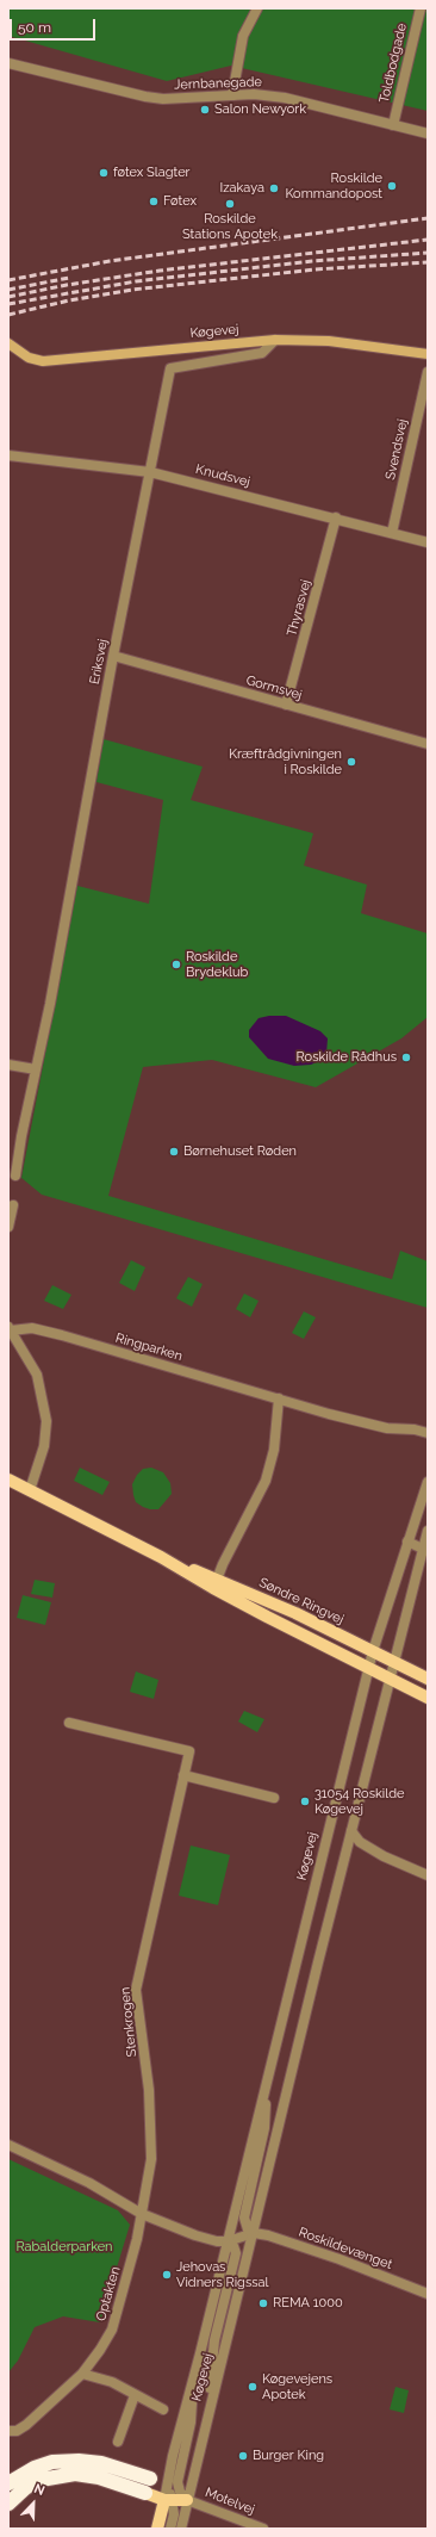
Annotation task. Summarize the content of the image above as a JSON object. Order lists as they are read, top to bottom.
{
  "streets": {
    "main road": ["Køgevej", "Søndre Ringvej"],
    "street": [
      "Toldbodgade",
      "Jernbanegade",
      "Svendsvej",
      "Knudsvej",
      "Thyrasvej",
      "Eriksvej",
      "Gormsvej",
      "Ringparken",
      "Stenkrogen",
      "Roskildevænget",
      "Optakten",
      "Motelvej"
    ]
  },
  "crossings": [
    ["Toldbodgade", "Jernbanegade"],
    ["Køgevej", "Eriksvej"],
    ["Køgevej", "Søndre Ringvej"],
    ["Køgevej", "Roskildevænget"],
    ["Køgevej", "Motelvej"],
    ["Svendsvej", "Knudsvej"],
    ["Knudsvej", "Thyrasvej"],
    ["Knudsvej", "Eriksvej"],
    ["Thyrasvej", "Gormsvej"],
    ["Eriksvej", "Gormsvej"],
    ["Ringparken", "Søndre Ringvej"],
    ["Stenkrogen", "Optakten"]
  ],
  "parks": ["Rabalderparken"],
  "places": [
    "Salon Newyork",
    "føtex Slagter",
    "Roskilde Kommandopost",
    "Izakaya",
    "Føtex",
    "Roskilde Stations Apotek",
    "Kræftrådgivningen i Roskilde",
    "Roskilde Brydeklub",
    "Roskilde Rådhus",
    "Børnehuset Røden",
    "31054 Roskilde Køgevej",
    "Jehovas Vidners Rigssal",
    "REMA 1000",
    "Køgevejens Apotek",
    "Burger King"
  ],
  "scale_bar": "50 m",
  "north": "top right"
}
